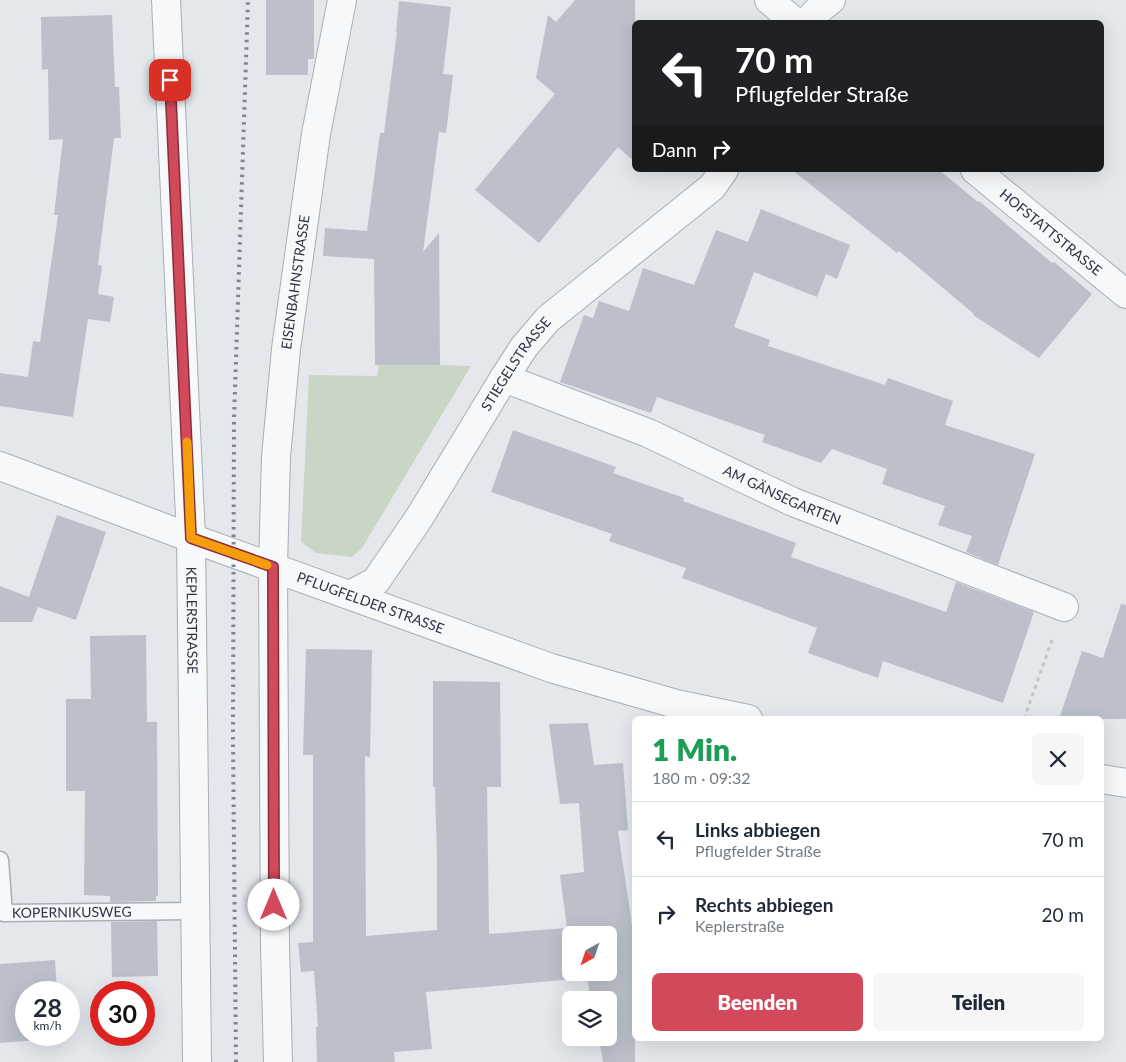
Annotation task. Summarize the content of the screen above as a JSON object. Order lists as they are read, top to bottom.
{
  "streets": {
    "street": [
      "HOFSTATTSTRASSE",
      "EISENBAHNSTRASSE",
      "STIEGELSTRASSE",
      "AM GÄNSEGARTEN",
      "PFLUGFELDER STRASSE",
      "KEPLERSTRASSE"
    ],
    "lane": ["KOPERNIKUSWEG"]
  },
  "crossings": [
    ["EISENBAHNSTRASSE", "PFLUGFELDER STRASSE"],
    ["STIEGELSTRASSE", "AM GÄNSEGARTEN"],
    ["STIEGELSTRASSE", "PFLUGFELDER STRASSE"],
    ["PFLUGFELDER STRASSE", "KEPLERSTRASSE"],
    ["KEPLERSTRASSE", "KOPERNIKUSWEG"]
  ],
  "north": "bottom left",
  "page": {
    "turn": ["70 m", "Pflugfelder Straße"],
    "then": "Dann",
    "heading": ["1 Min.", "180 m · 09:32"],
    "list": [
      {
        "name": "Links abbiegen",
        "note": "Pflugfelder Straße",
        "value": "70 m"
      },
      {
        "name": "Rechts abbiegen",
        "note": "Keplerstraße",
        "value": "20 m"
      }
    ],
    "buttons": ["Beenden", "Teilen"],
    "speed": "28 km/h",
    "limit": "30"
  }
}
